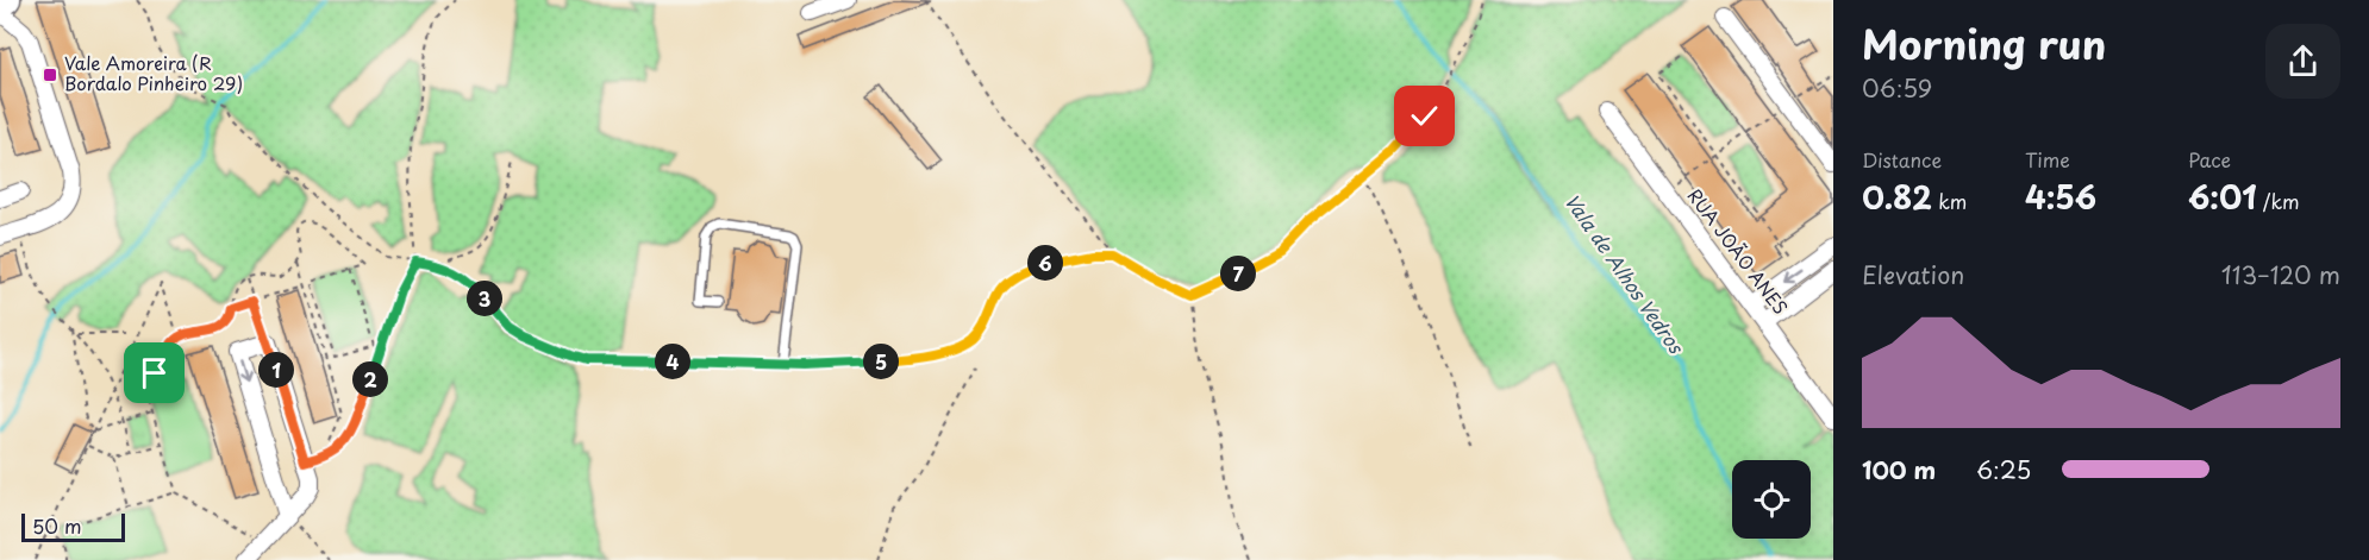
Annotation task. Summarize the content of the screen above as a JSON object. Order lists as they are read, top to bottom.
{
  "streets": {
    "street": ["RUA JOÃO ANES"]
  },
  "water": ["Vala de Alhos Vedros"],
  "places": {
    "transit": ["Vale Amoreira (R Bordalo Pinheiro 29)"]
  },
  "scale_bar": "50 m",
  "page": {
    "heading": ["Morning run", "06:59"],
    "stats": [
      ["Distance", "0.82 km"],
      ["Time", "4:56"],
      ["Pace", "6:01 /km"]
    ],
    "chart": ["Elevation", "113–120 m"],
    "pins": [
      "6",
      "7",
      "3",
      "4",
      "5",
      "1",
      "2"
    ],
    "list": [
      {
        "name": "100 m",
        "note": "6:25"
      }
    ],
    "scale": "50 m"
  }
}
